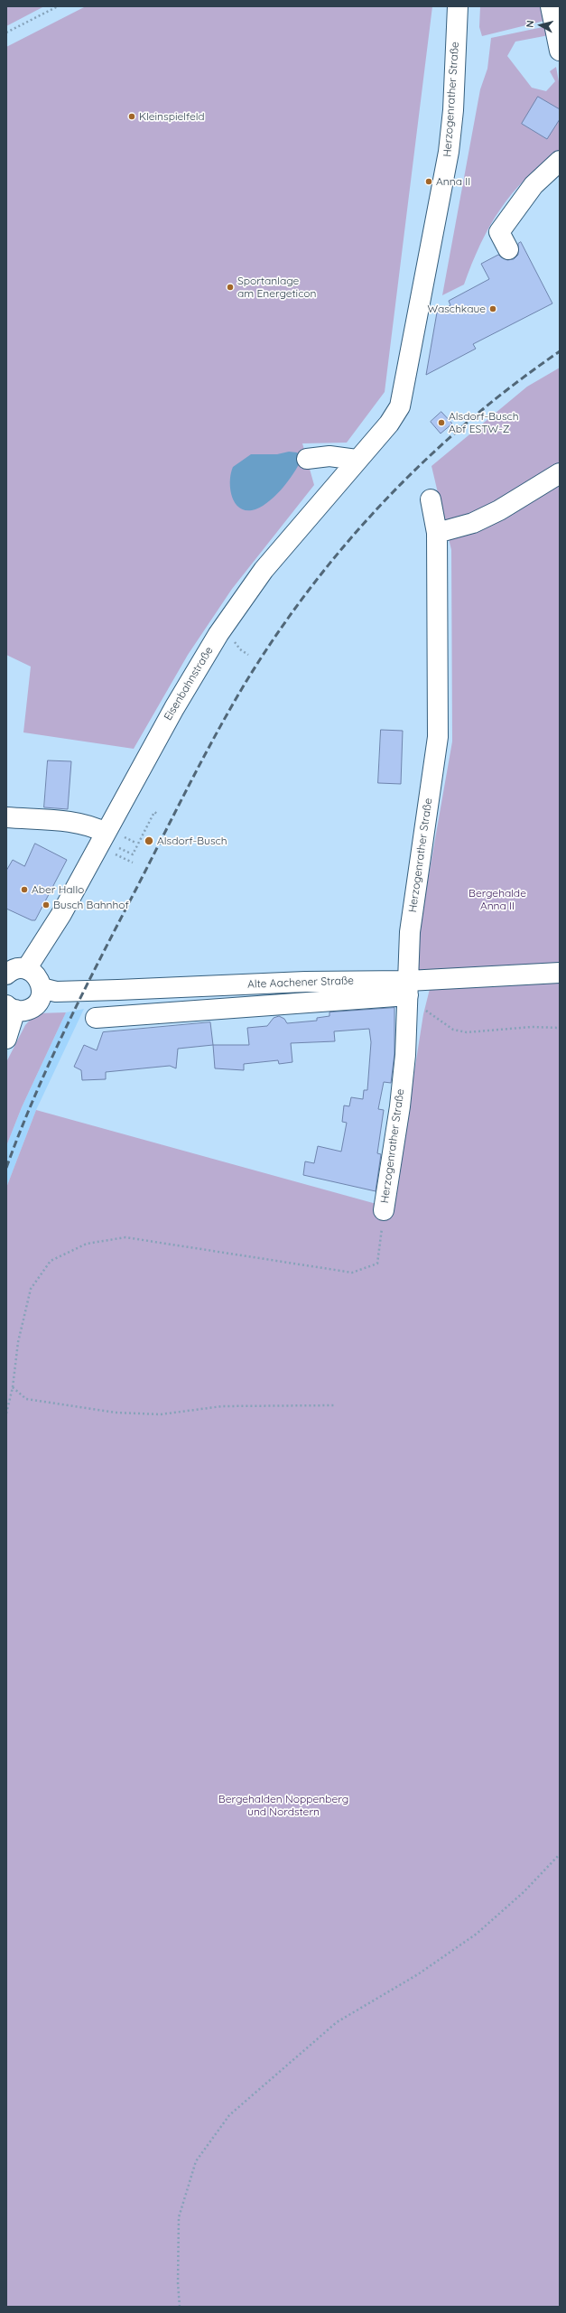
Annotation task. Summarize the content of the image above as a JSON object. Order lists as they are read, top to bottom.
{
  "streets": {
    "street": ["Herzogenrather Straße", "Eisenbahnstraße", "Alte Aachener Straße"]
  },
  "crossings": [
    ["Herzogenrather Straße", "Eisenbahnstraße"],
    ["Herzogenrather Straße", "Alte Aachener Straße"]
  ],
  "parks": ["Bergehalde Anna II", "Bergehalden Noppenberg und Nordstern"],
  "places": [
    "Kleinspielfeld",
    "Anna II",
    "Sportanlage am Energeticon",
    "Waschkaue",
    "Alsdorf-Busch Abf ESTW-Z",
    "Alsdorf-Busch",
    "Aber Hallo",
    "Busch Bahnhof"
  ],
  "north": "left"
}
